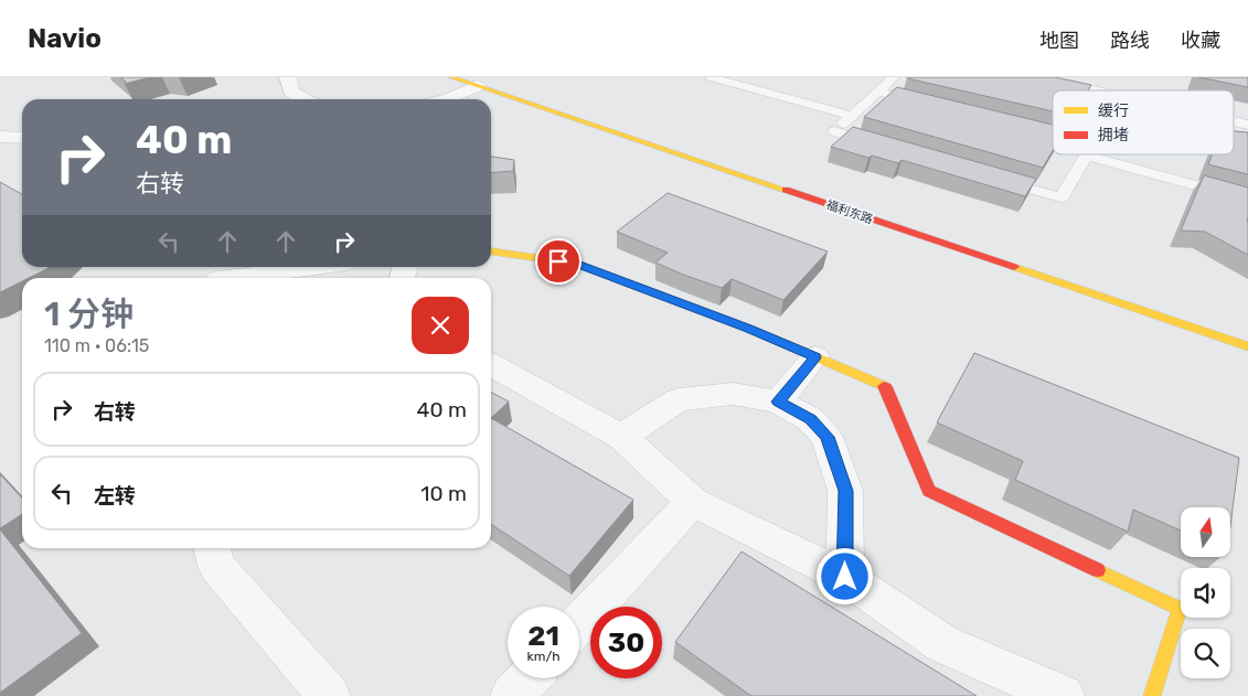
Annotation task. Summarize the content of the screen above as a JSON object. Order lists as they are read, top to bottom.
{
  "streets": {
    "main road": ["福利东路"]
  },
  "legend": ["缓行", "拥堵"],
  "north": "top",
  "page": {
    "header": "Navio",
    "nav": ["地图", "路线", "收藏"],
    "turn": ["40 m", "右转"],
    "heading": ["1 分钟", "110 m · 06:15"],
    "list": [
      {
        "name": "右转",
        "value": "40 m"
      },
      {
        "name": "左转",
        "value": "10 m"
      }
    ],
    "speed": "21 km/h",
    "limit": "30"
  }
}
